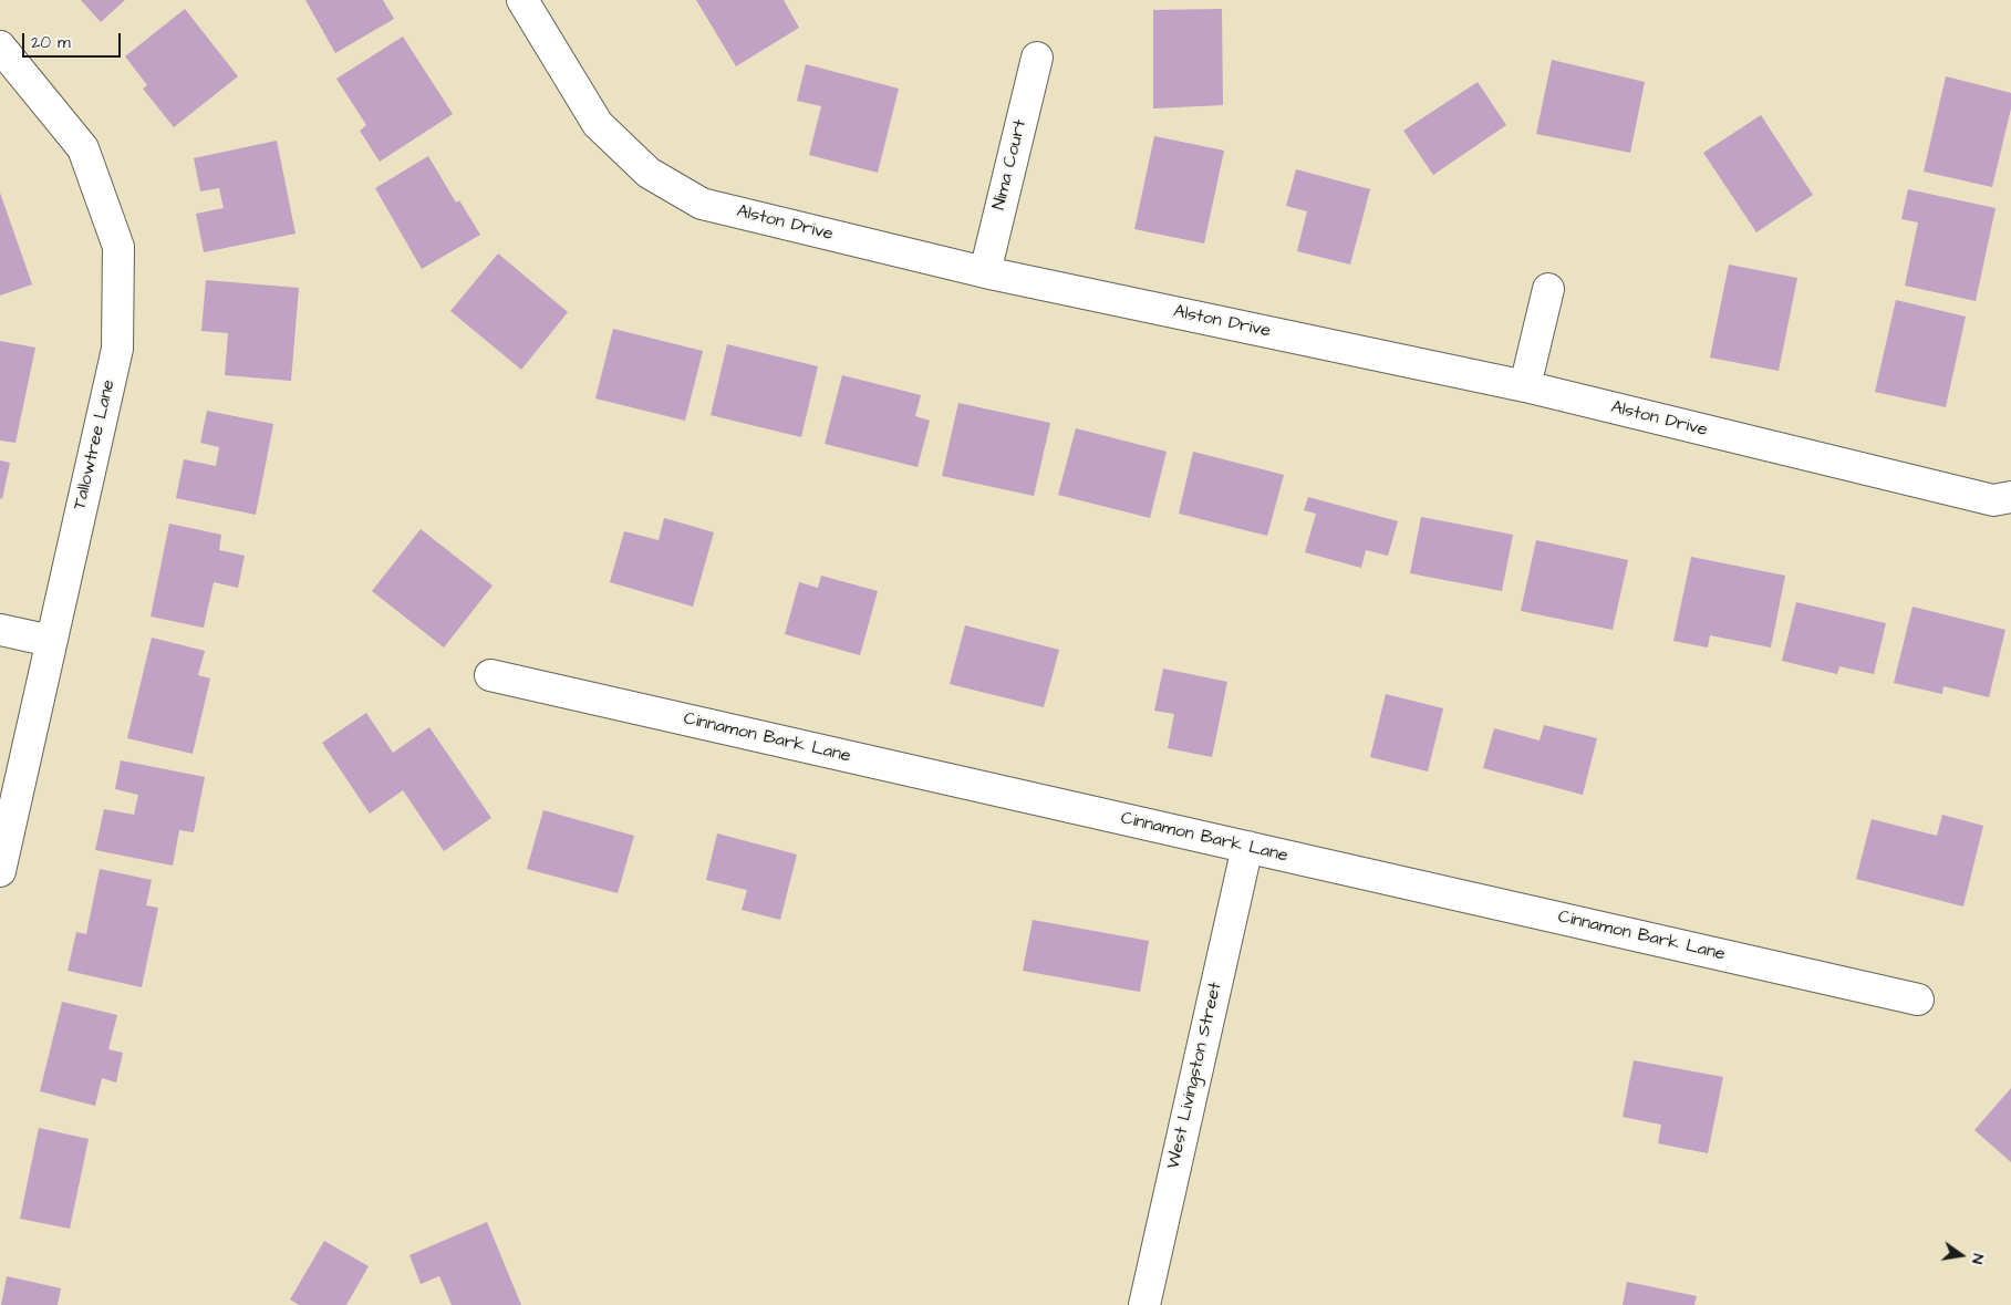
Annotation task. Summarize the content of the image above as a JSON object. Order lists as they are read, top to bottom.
{
  "streets": {
    "street": [
      "Nima Court",
      "Alston Drive",
      "Tallowtree Lane",
      "Cinnamon Bark Lane",
      "West Livingston Street"
    ]
  },
  "crossings": [
    ["Nima Court", "Alston Drive"],
    ["Cinnamon Bark Lane", "West Livingston Street"]
  ],
  "scale_bar": "20 m",
  "north": "right"
}
